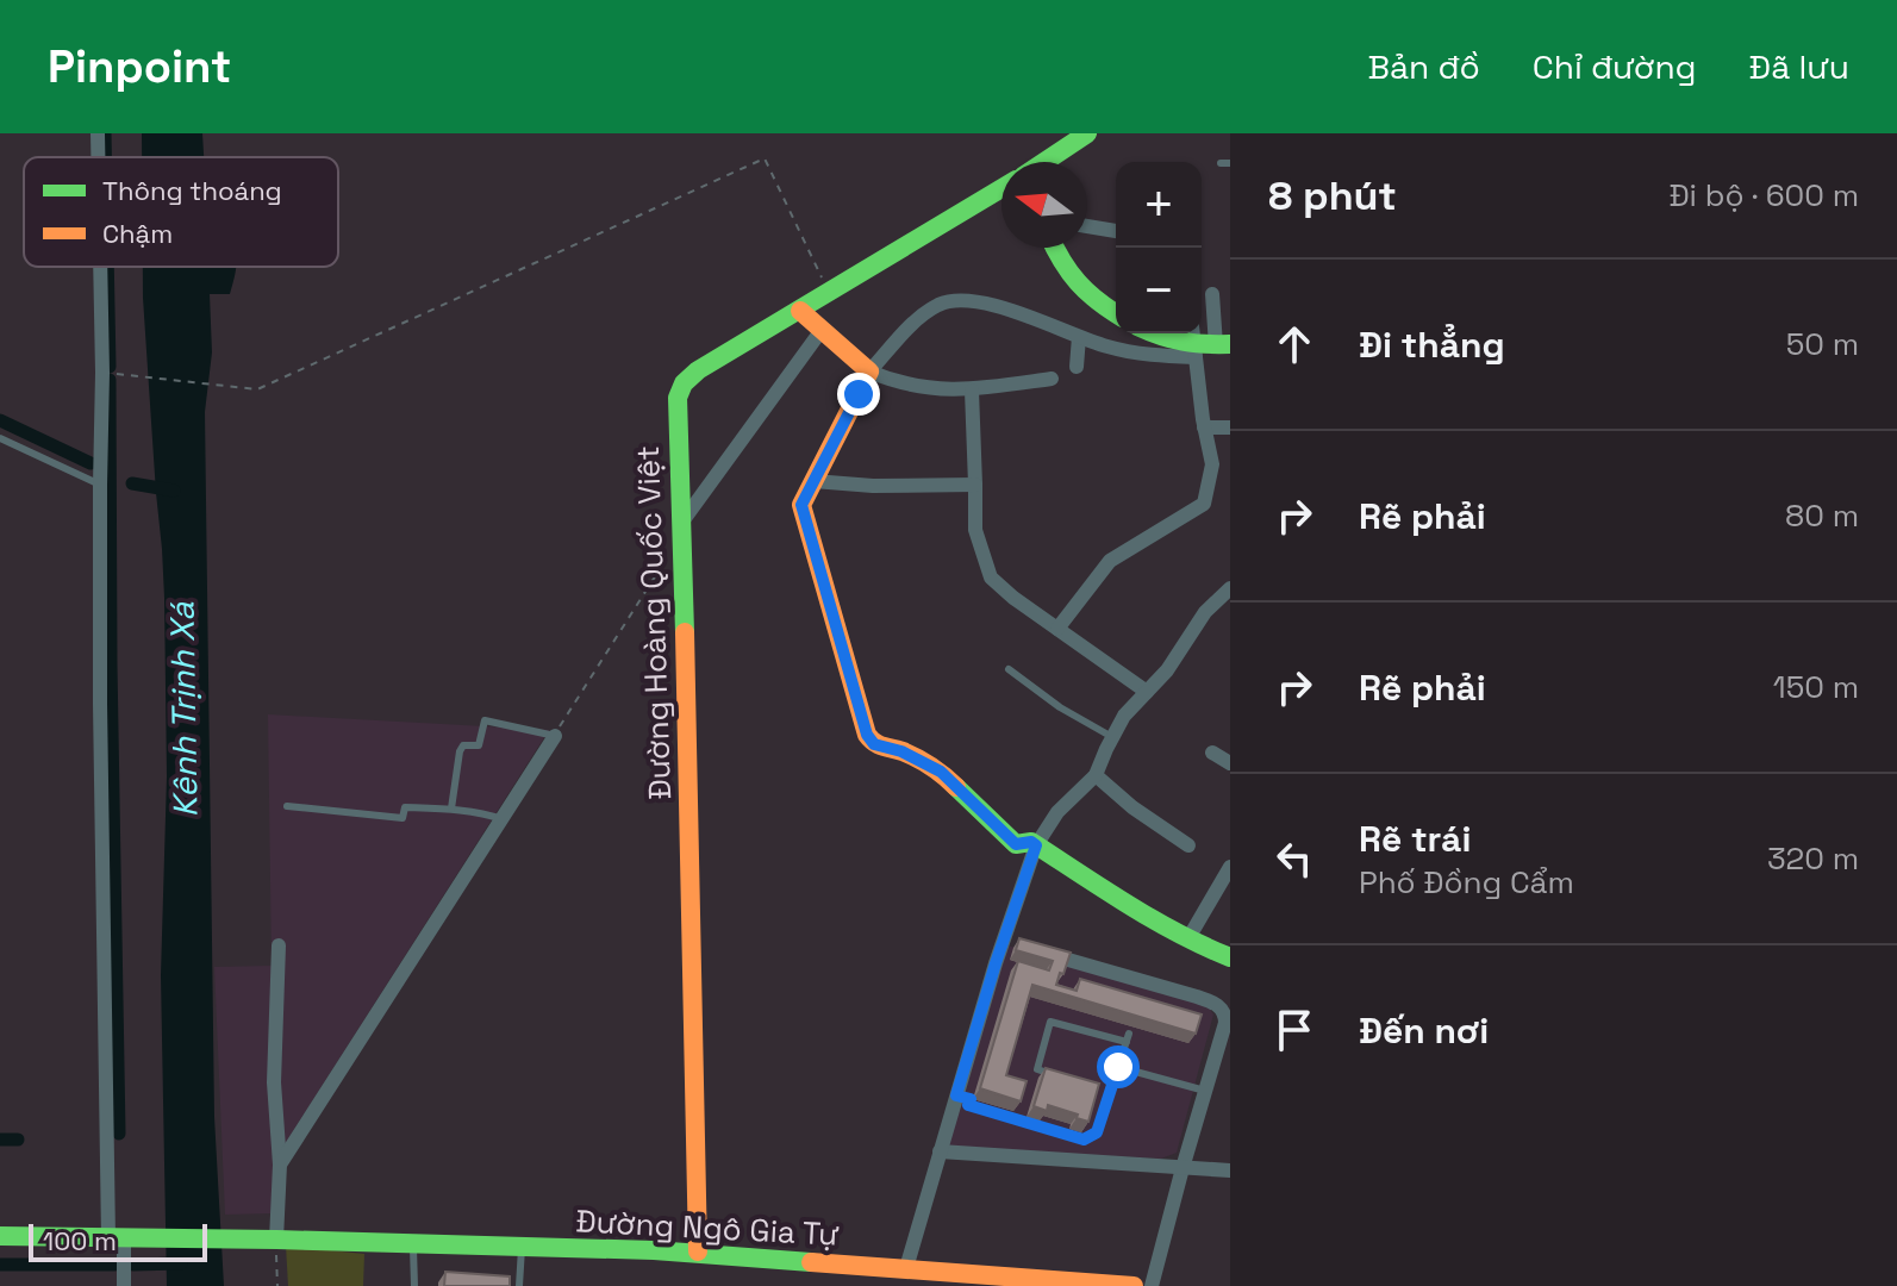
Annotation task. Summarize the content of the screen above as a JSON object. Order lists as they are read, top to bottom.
{
  "streets": {
    "street": ["Đường Hoàng Quốc Việt", "Đường Ngô Gia Tự"]
  },
  "crossings": [
    ["Đường Hoàng Quốc Việt", "Đường Ngô Gia Tự"]
  ],
  "water": ["Kênh Trịnh Xá"],
  "legend": ["Thông thoáng", "Chậm"],
  "scale_bar": "100 m",
  "north": "left",
  "page": {
    "header": "Pinpoint",
    "nav": ["Bản đồ", "Chỉ đường", "Đã lưu"],
    "heading": ["8 phút", "Đi bộ · 600 m"],
    "map_buttons": ["+", "−"],
    "list": [
      ["Đi thẳng", "50 m"],
      ["Rẽ phải", "80 m"],
      ["Rẽ phải", "150 m"],
      ["Rẽ trái", "Phố Đồng Cẩm", "320 m"],
      "Đến nơi"
    ],
    "scale": "100 m"
  }
}
